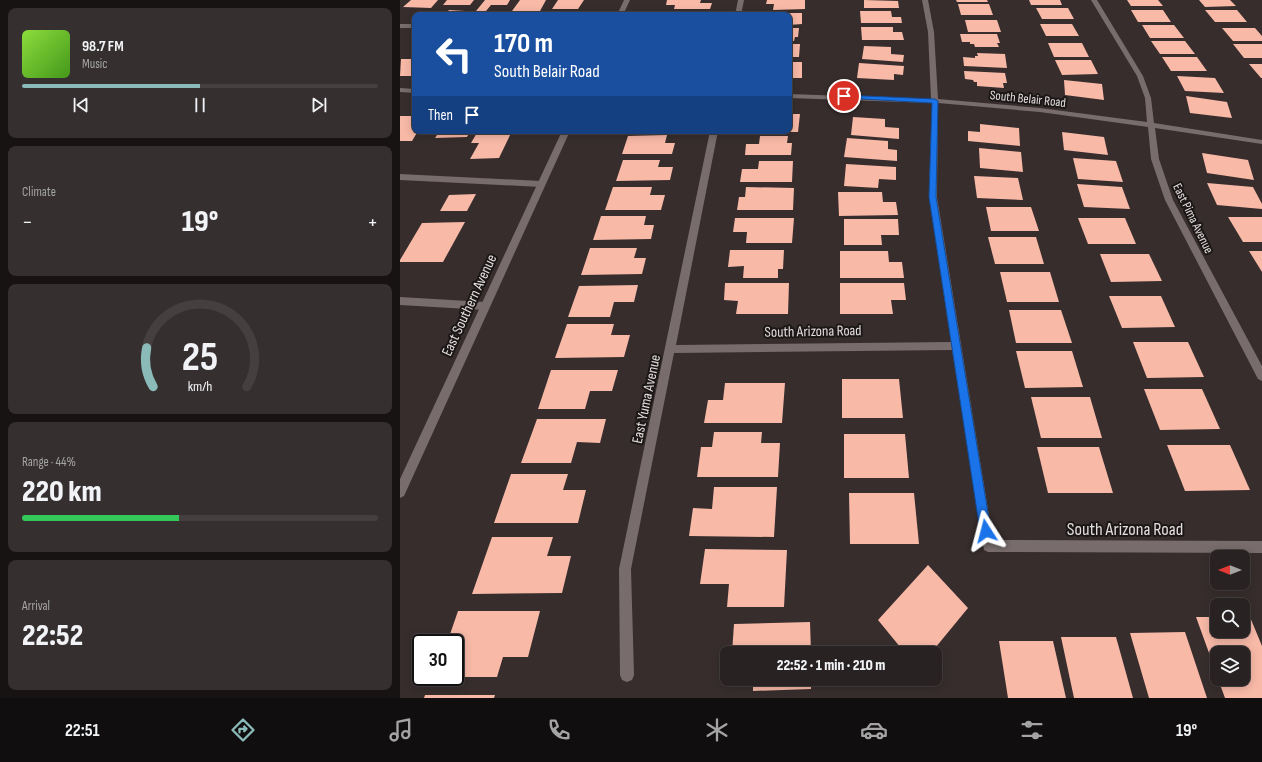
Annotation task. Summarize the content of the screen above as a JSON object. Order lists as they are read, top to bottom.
{
  "streets": {
    "street": [
      "South Belair Road",
      "East Pima Avenue",
      "East Southern Avenue",
      "South Arizona Road",
      "East Yuma Avenue"
    ]
  },
  "crossings": [
    ["South Belair Road", "East Pima Avenue"],
    ["South Arizona Road", "East Yuma Avenue"]
  ],
  "north": "left",
  "page": {
    "turn": ["170 m", "South Belair Road"],
    "song": ["98.7 FM", "Music"],
    "then": "Then",
    "tile": [
      "Climate",
      ["Range · 44%", "220 km"],
      ["Arrival", "22:52"]
    ],
    "heat": ["−", "19°", "+"],
    "limit": "30",
    "trip": "22:52 · 1 min · 210 m",
    "tabs": ["22:51", "19°"],
    "gauge": ["25", "km/h"]
  }
}
